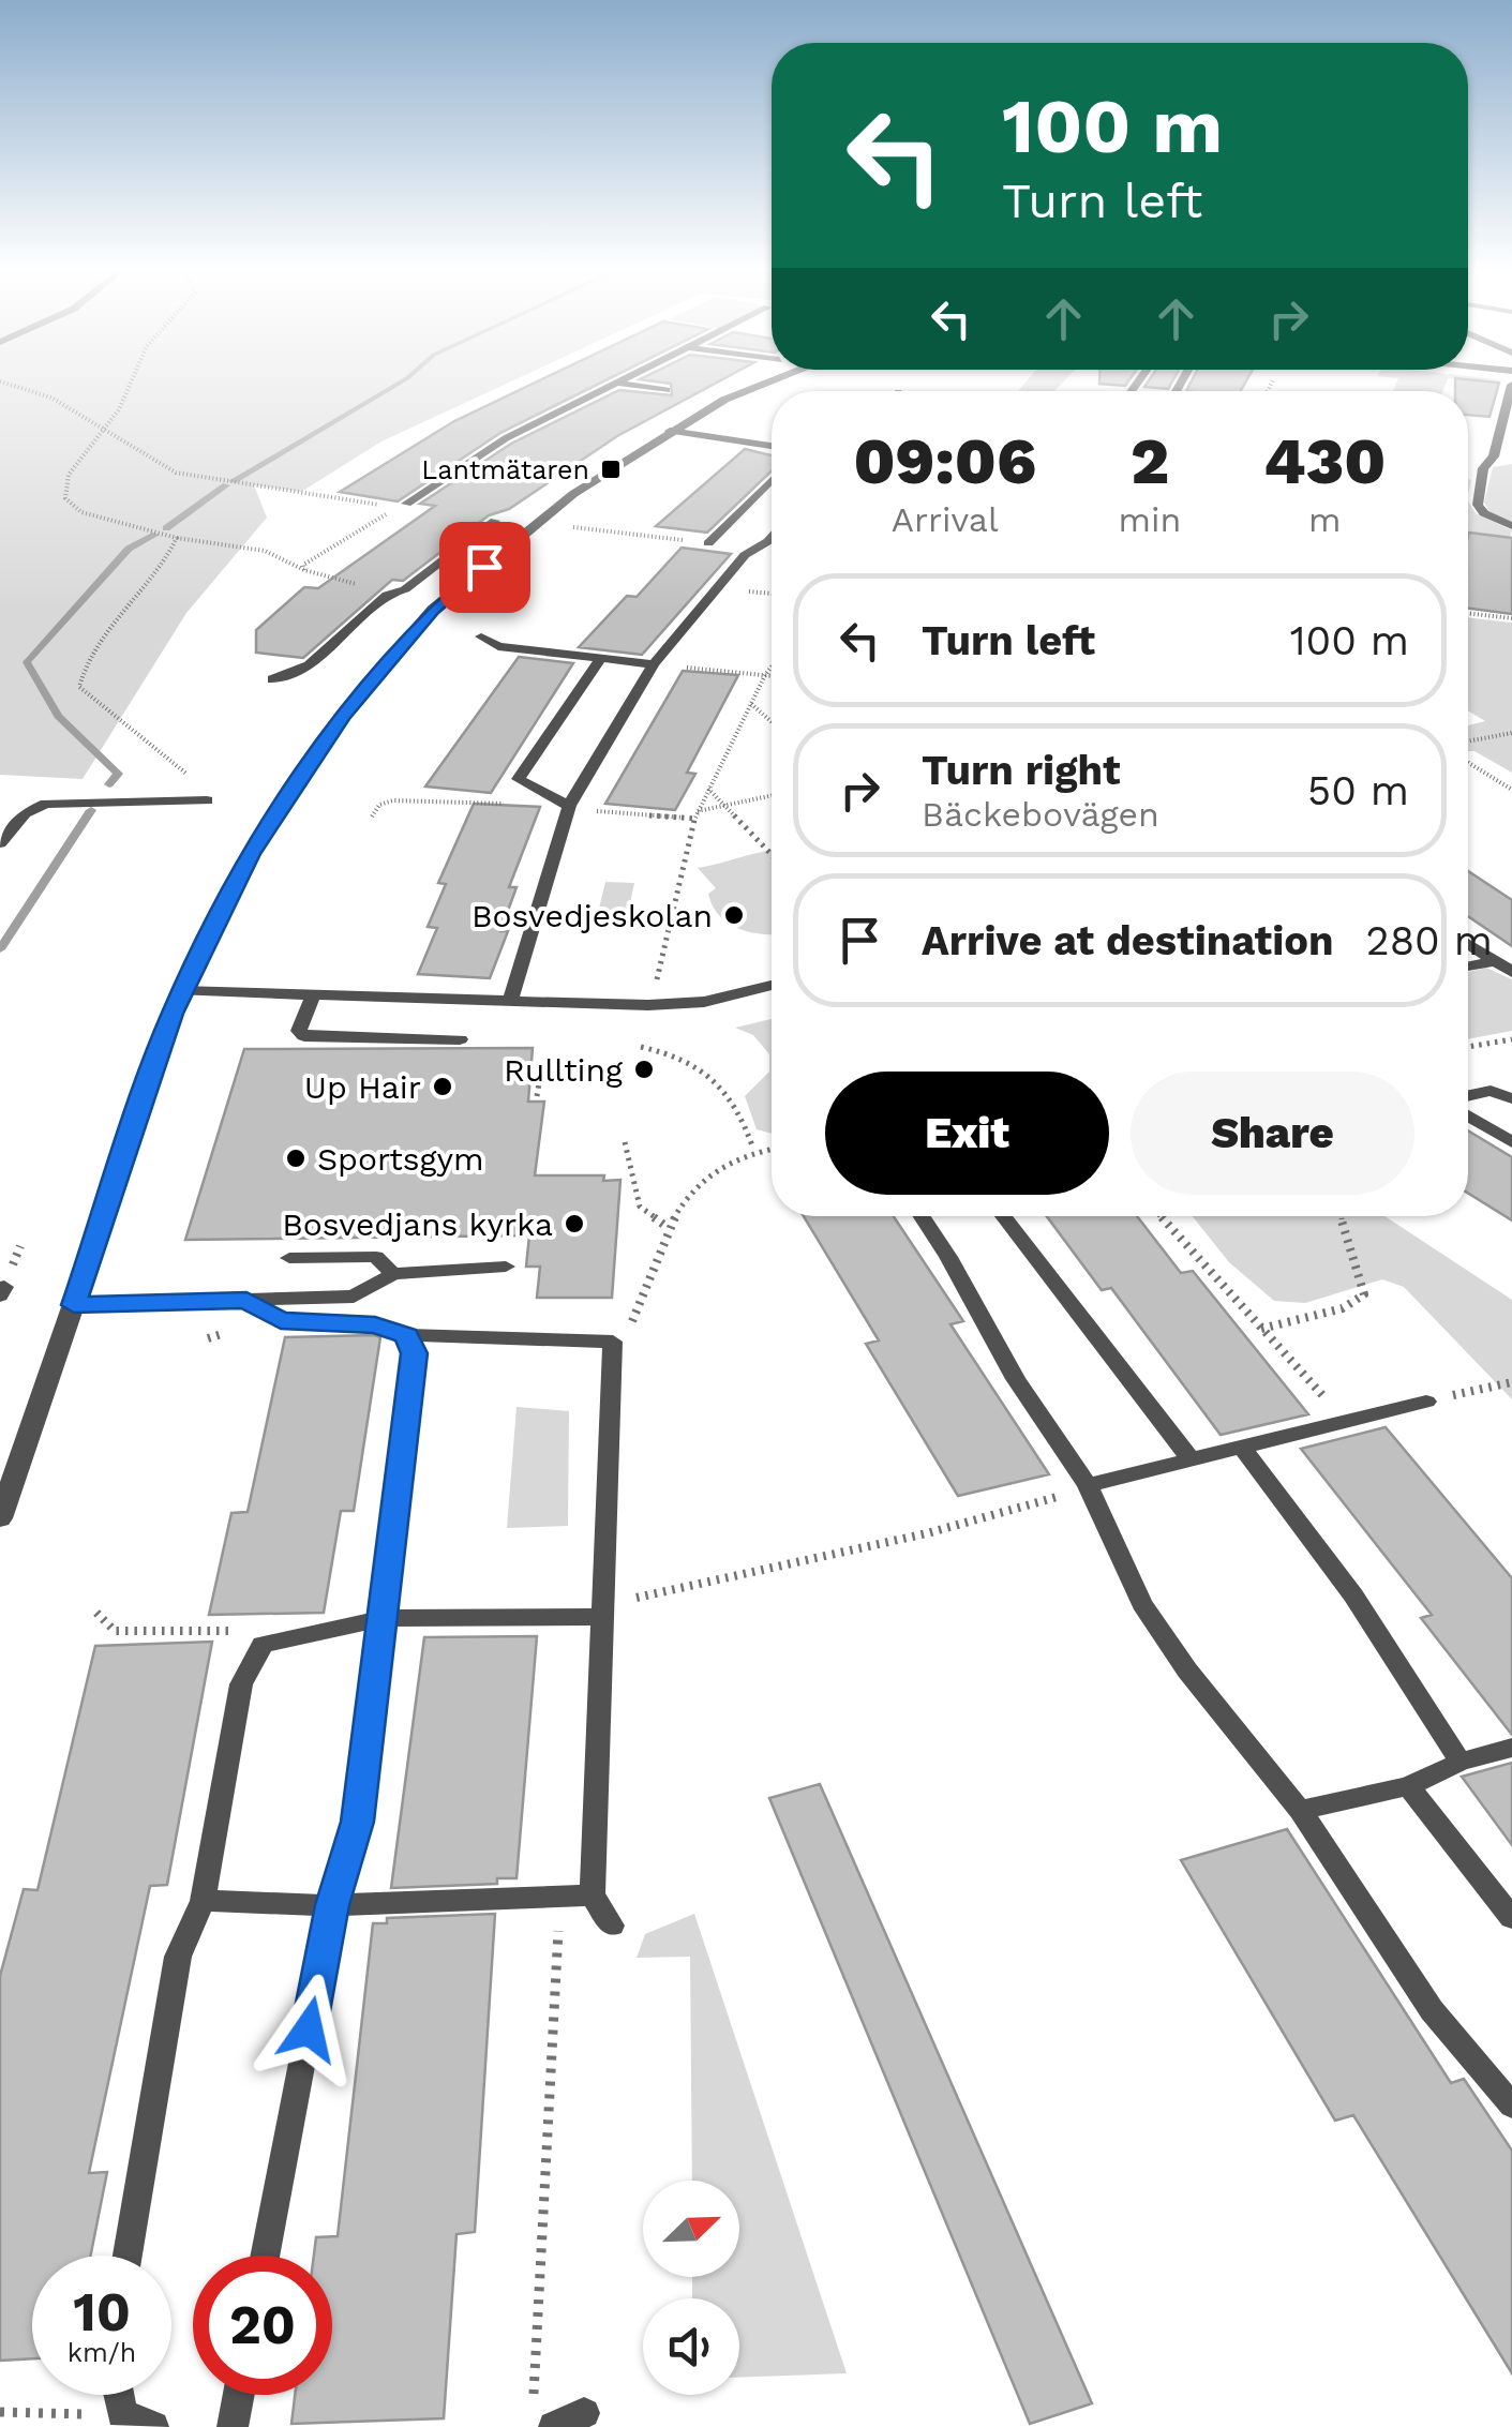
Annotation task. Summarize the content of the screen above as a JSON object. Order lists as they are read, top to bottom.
{
  "places": {
    "transit": ["Lantmätaren"],
    "other": [
      "Bosvedjeskolan",
      "Rullting",
      "Up Hair",
      "Sportsgym",
      "Bosvedjans kyrka"
    ]
  },
  "north": "top right",
  "page": {
    "turn": ["100 m", "Turn left"],
    "eta": [
      "09:06",
      "Arrival",
      "2",
      "min",
      "430",
      "m"
    ],
    "list": [
      {
        "name": "Turn left",
        "value": "100 m"
      },
      {
        "name": "Turn right",
        "note": "Bäckebovägen",
        "value": "50 m"
      },
      {
        "name": "Arrive at destination",
        "value": "280 m"
      }
    ],
    "buttons": ["Exit", "Share"],
    "speed": "10 km/h",
    "limit": "20"
  }
}
